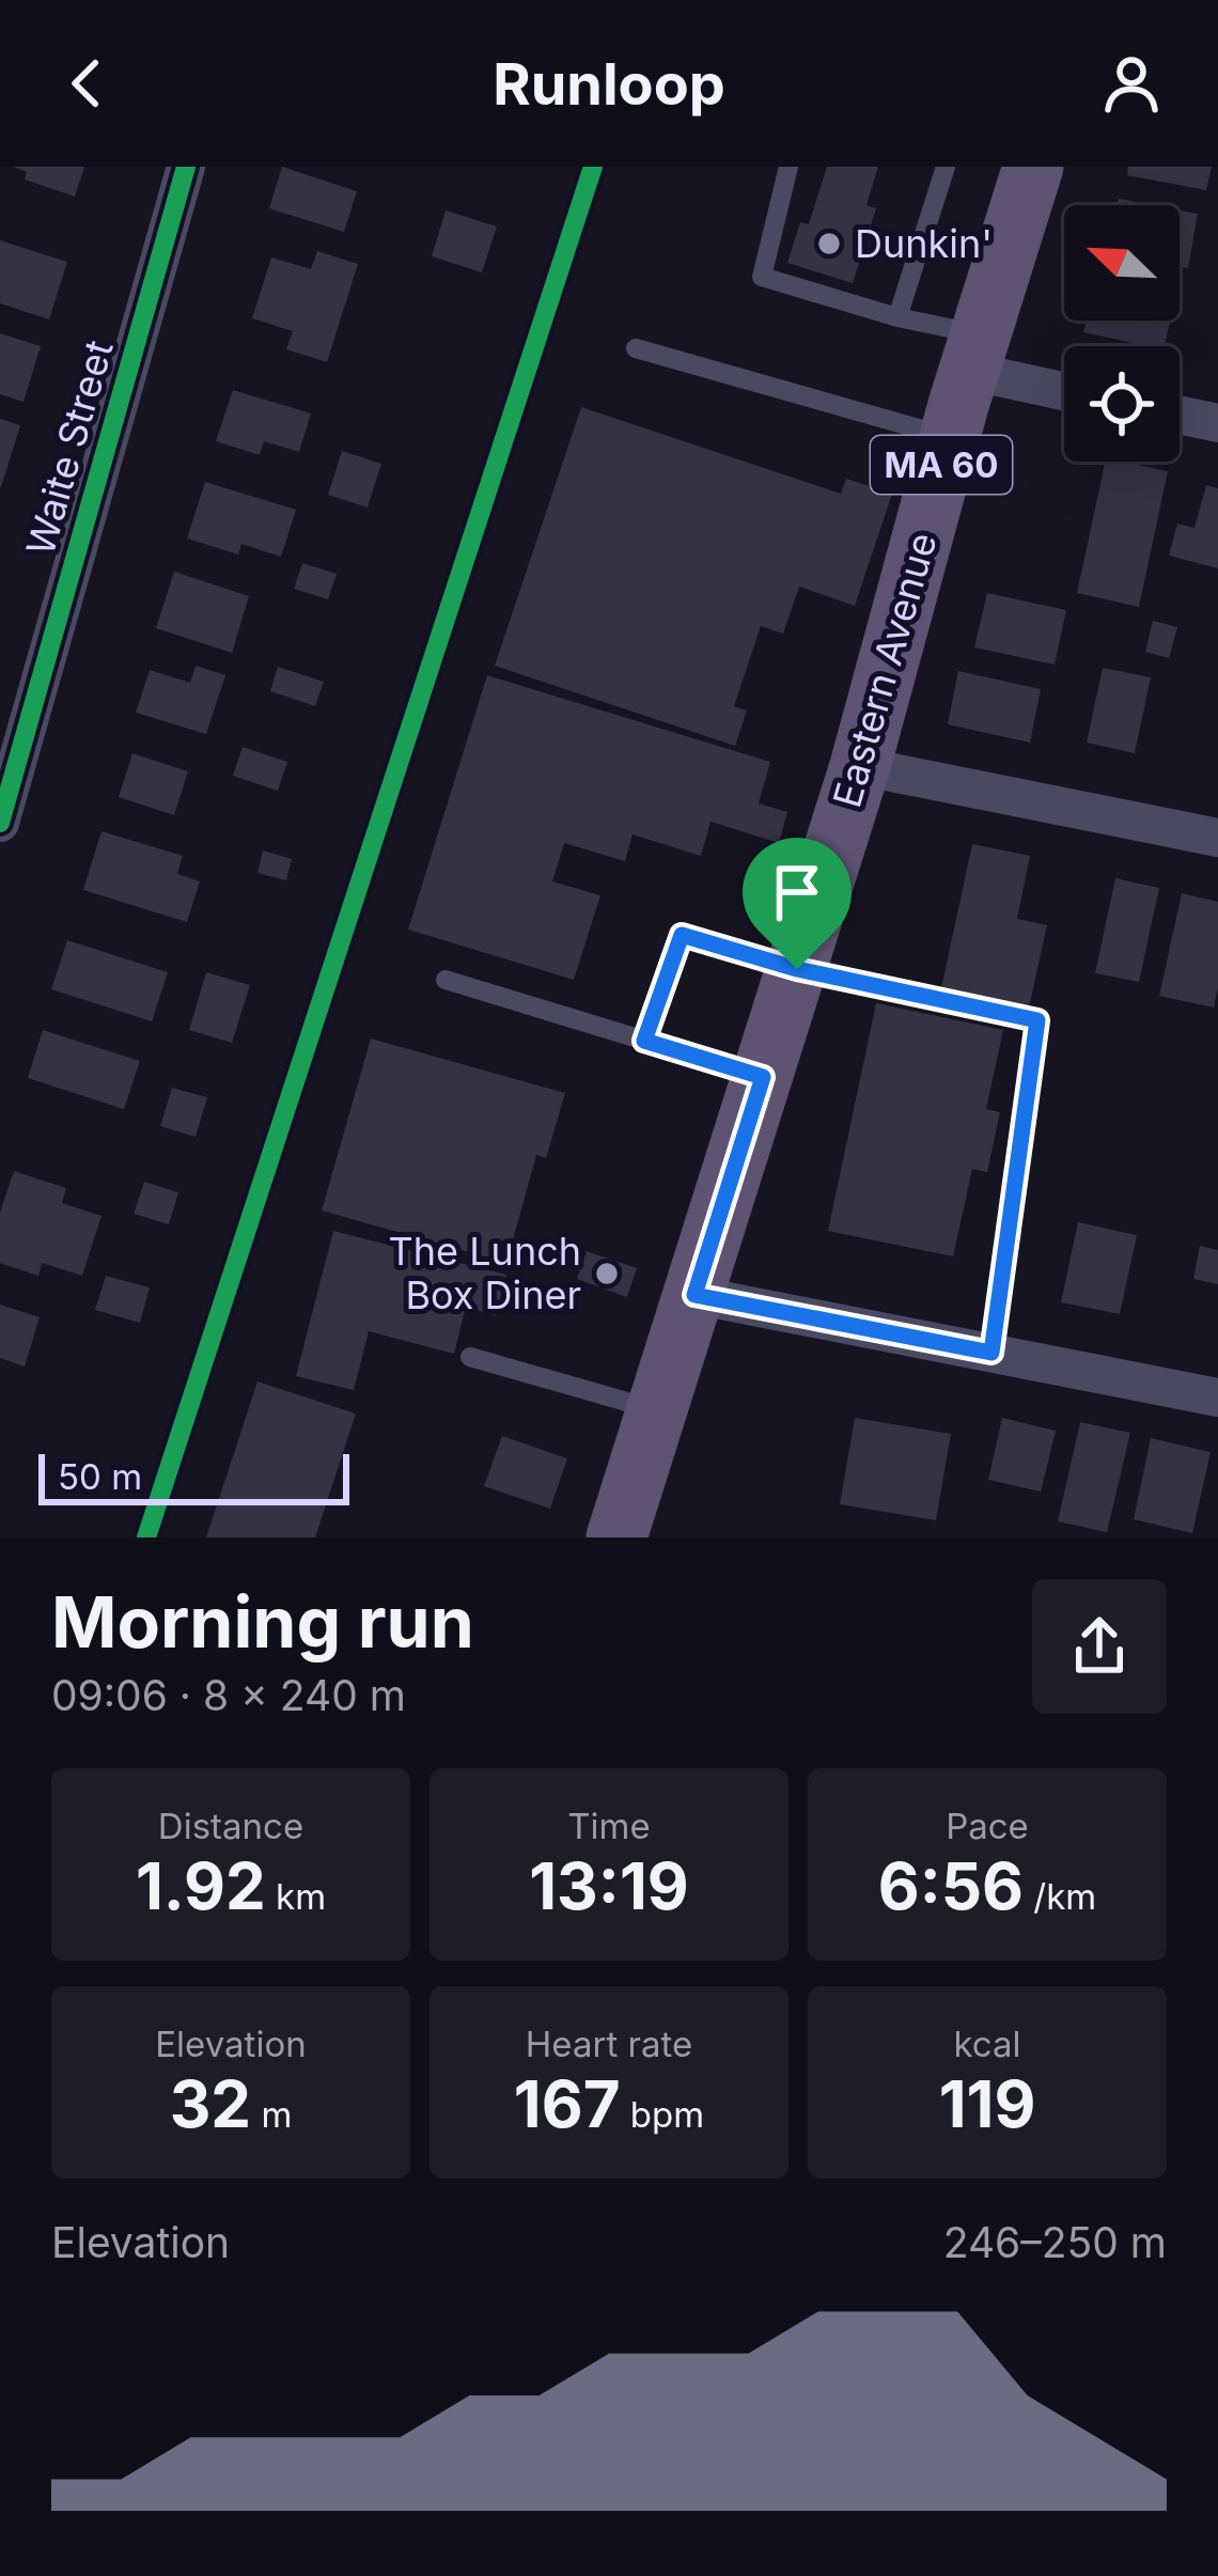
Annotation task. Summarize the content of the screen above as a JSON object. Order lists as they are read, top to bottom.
{
  "streets": {
    "main road": ["MA 60", "Eastern Avenue"],
    "street": ["Waite Street"]
  },
  "places": ["Dunkin'", "The Lunch Box Diner"],
  "scale_bar": "50 m",
  "north": "top left",
  "page": {
    "header": "Runloop",
    "scale": "50 m",
    "heading": ["Morning run", "09:06 · 8 × 240 m"],
    "stats": [
      ["Distance", "1.92 km"],
      ["Time", "13:19"],
      ["Pace", "6:56 /km"],
      ["Elevation", "32 m"],
      ["Heart rate", "167 bpm"],
      ["kcal", "119"]
    ],
    "chart": ["Elevation", "246–250 m"]
  }
}
